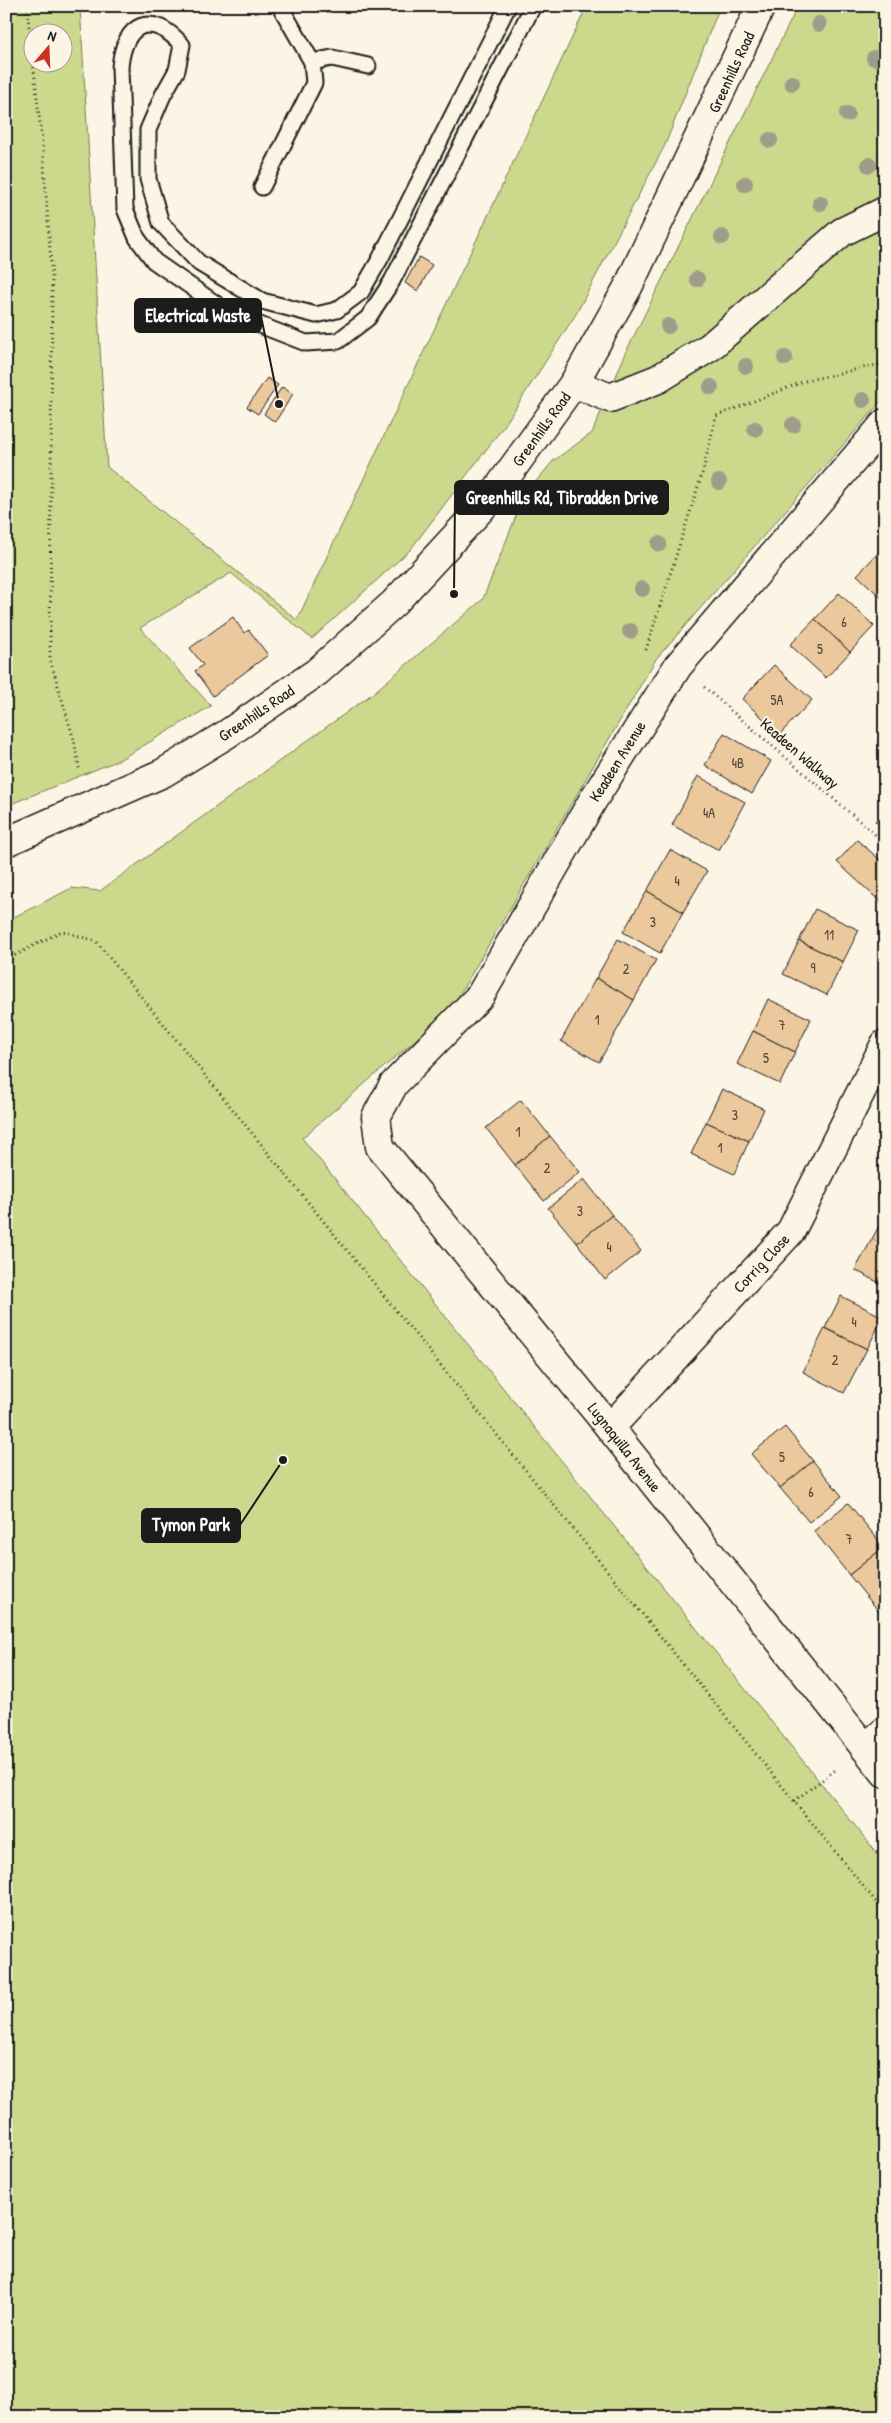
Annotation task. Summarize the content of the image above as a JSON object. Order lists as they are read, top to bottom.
{
  "streets": {
    "street": [
      "Greenhills Road",
      "Keadeen Avenue",
      "Corrig Close",
      "Lugnaquilla Avenue"
    ],
    "path": ["Keadeen Walkway"]
  },
  "crossings": [
    ["Keadeen Avenue", "Lugnaquilla Avenue"],
    ["Corrig Close", "Lugnaquilla Avenue"]
  ],
  "places": ["Electrical Waste", "Greenhills Rd, Tibradden Drive", "Tymon Park"],
  "house_numbers": [
    "6",
    "5",
    "5A",
    "4B",
    "4A",
    "4",
    "3",
    "11",
    "9",
    "2",
    "1",
    "7",
    "5",
    "3",
    "1",
    "1",
    "2",
    "3",
    "4",
    "4",
    "2",
    "5",
    "6",
    "7"
  ],
  "north": "top"
}
